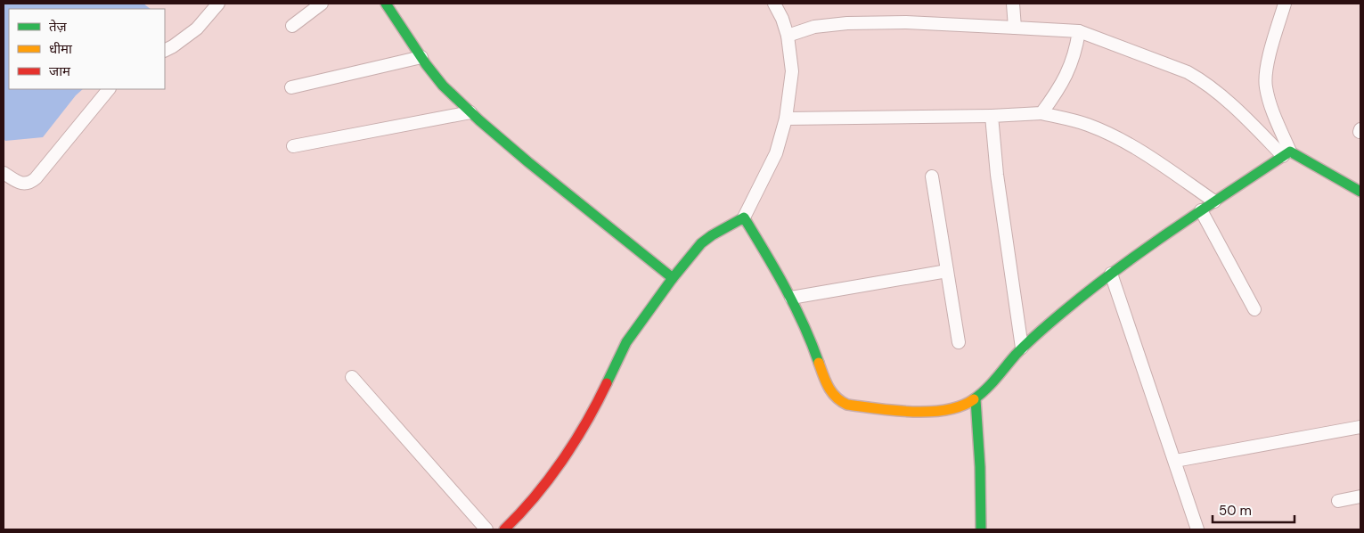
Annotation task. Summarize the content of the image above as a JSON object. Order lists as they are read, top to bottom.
{
  "legend": ["तेज़", "धीमा", "जाम"],
  "scale_bar": "50 m"
}
